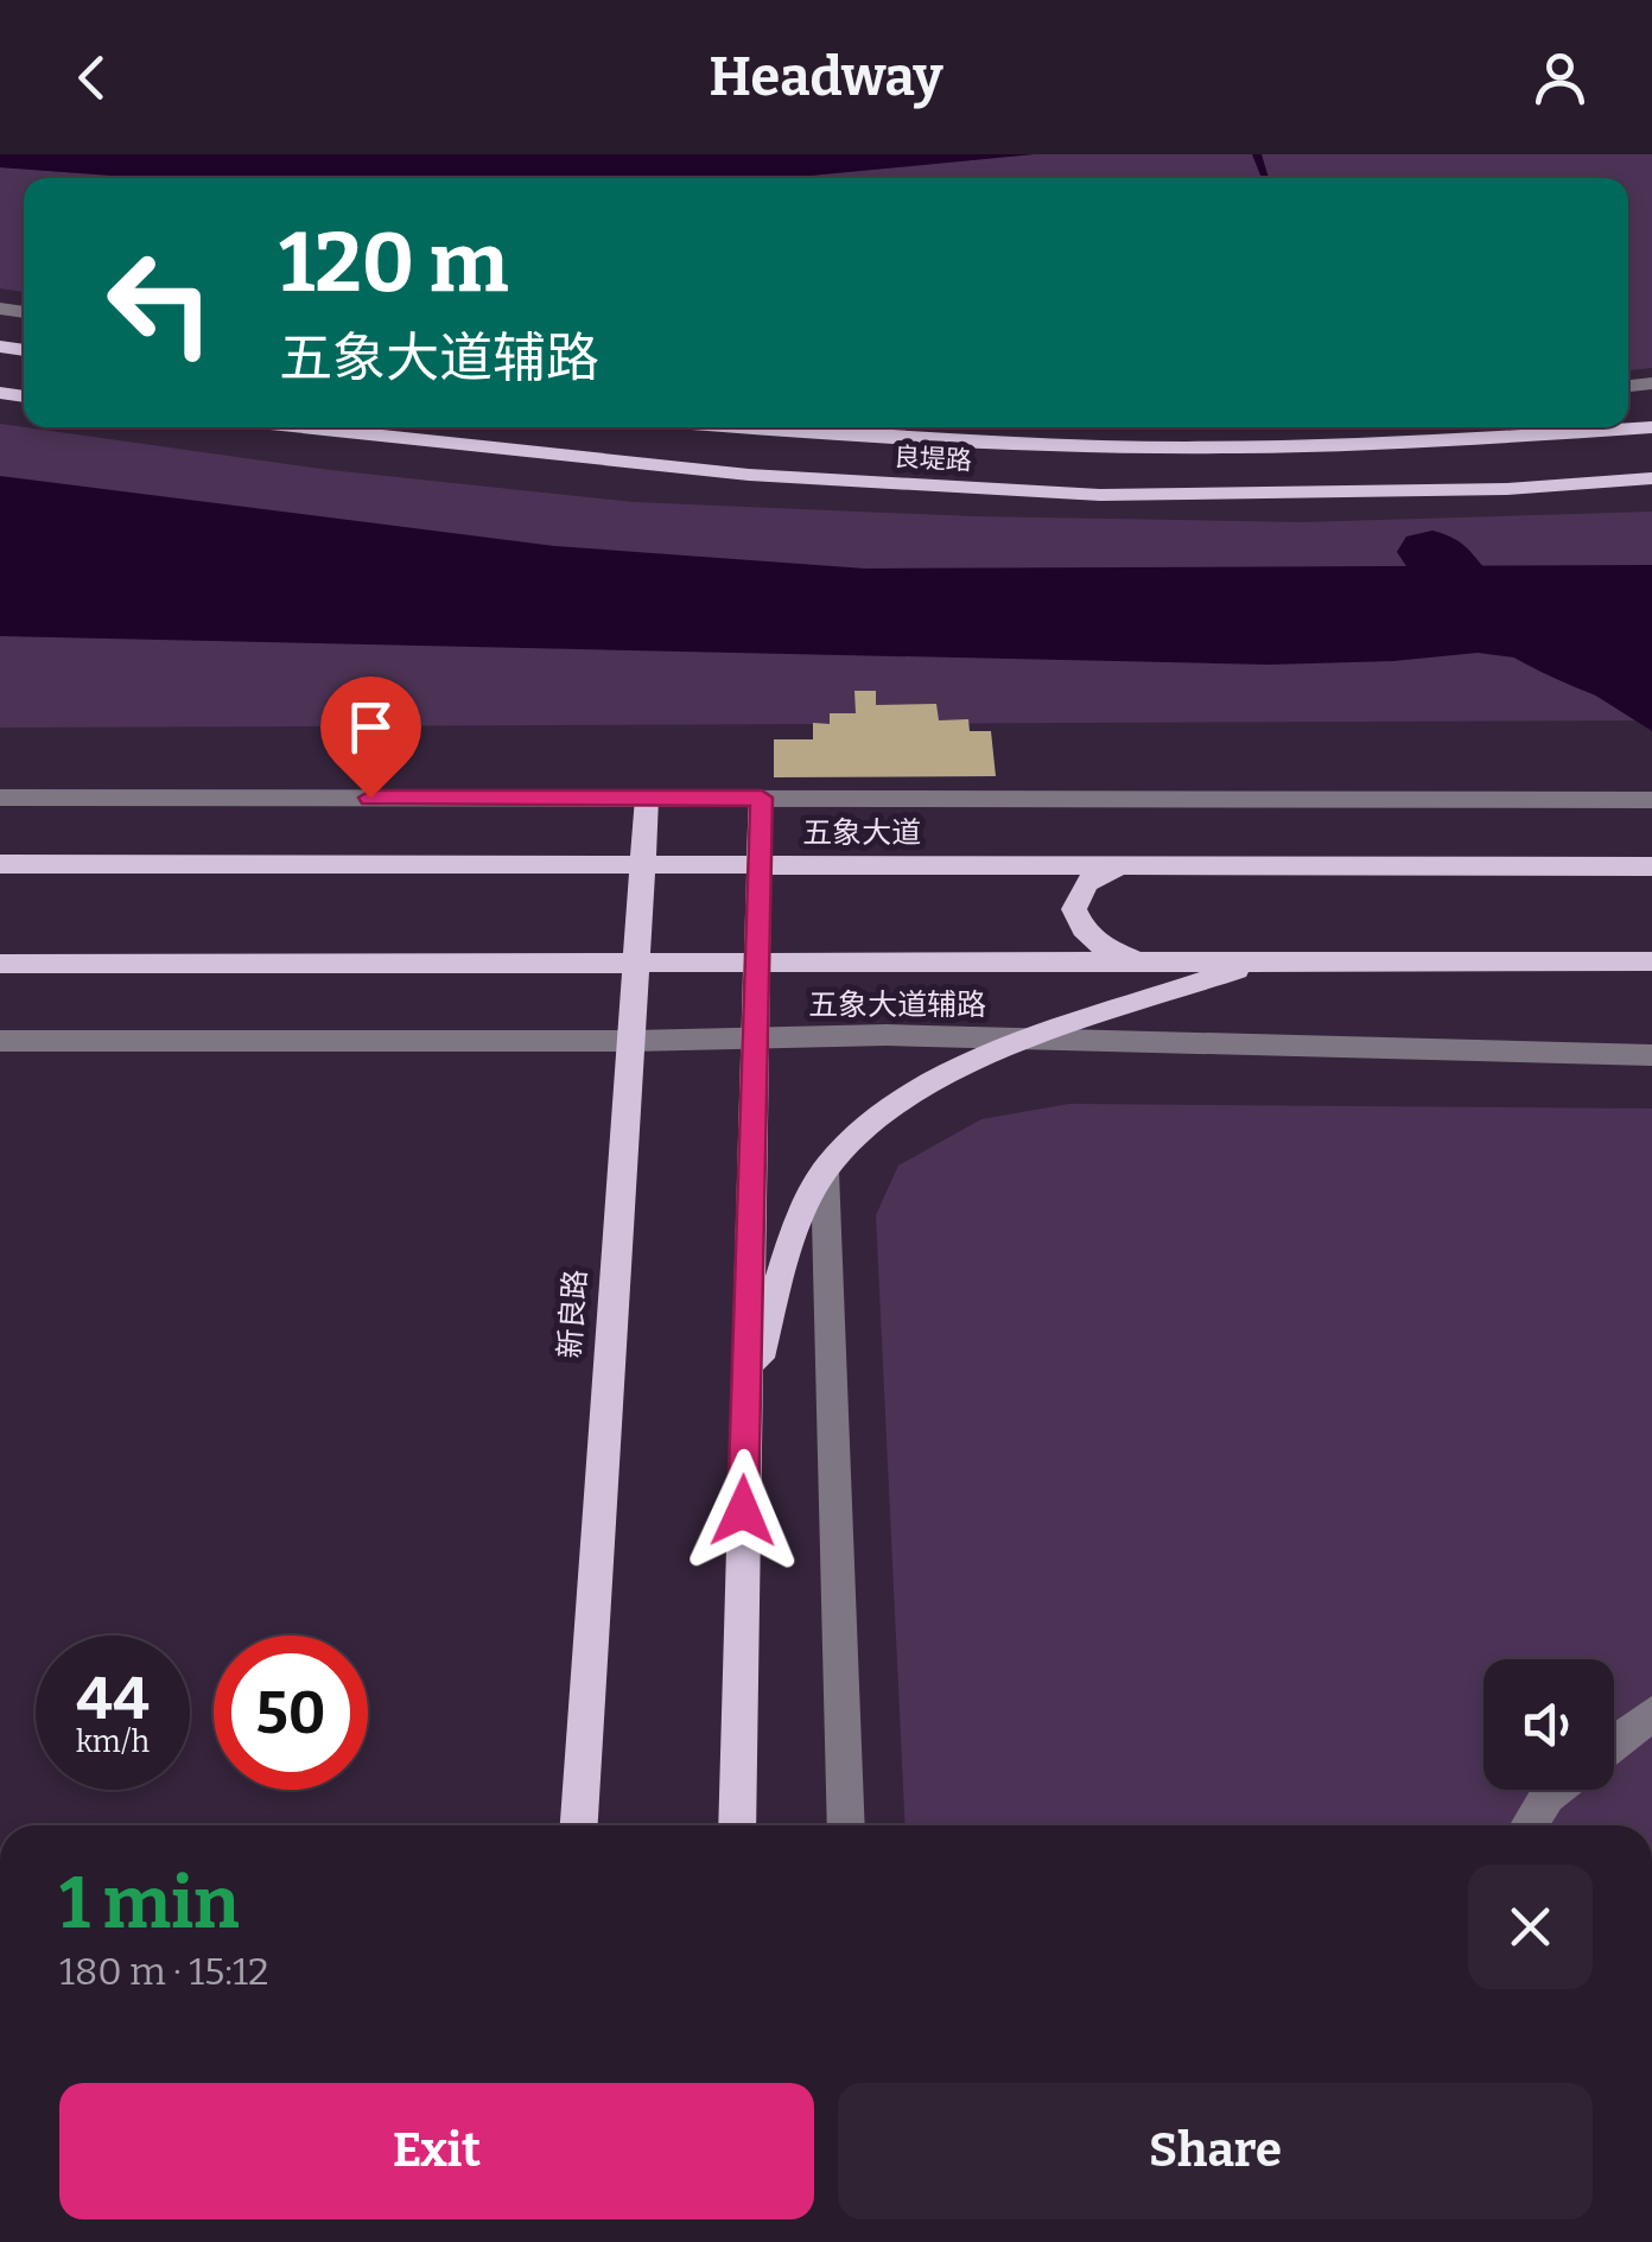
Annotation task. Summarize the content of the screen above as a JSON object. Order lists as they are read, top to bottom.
{
  "streets": {
    "main road": ["良堤路", "五象大道", "新良路"],
    "street": ["五象大道辅路"]
  },
  "crossings": [
    ["五象大道", "新良路"],
    ["五象大道辅路", "新良路"]
  ],
  "page": {
    "header": "Headway",
    "turn": ["120 m", "五象大道辅路"],
    "speed": "44 km/h",
    "limit": "50",
    "heading": ["1 min", "180 m · 15:12"],
    "buttons": ["Exit", "Share"]
  }
}
